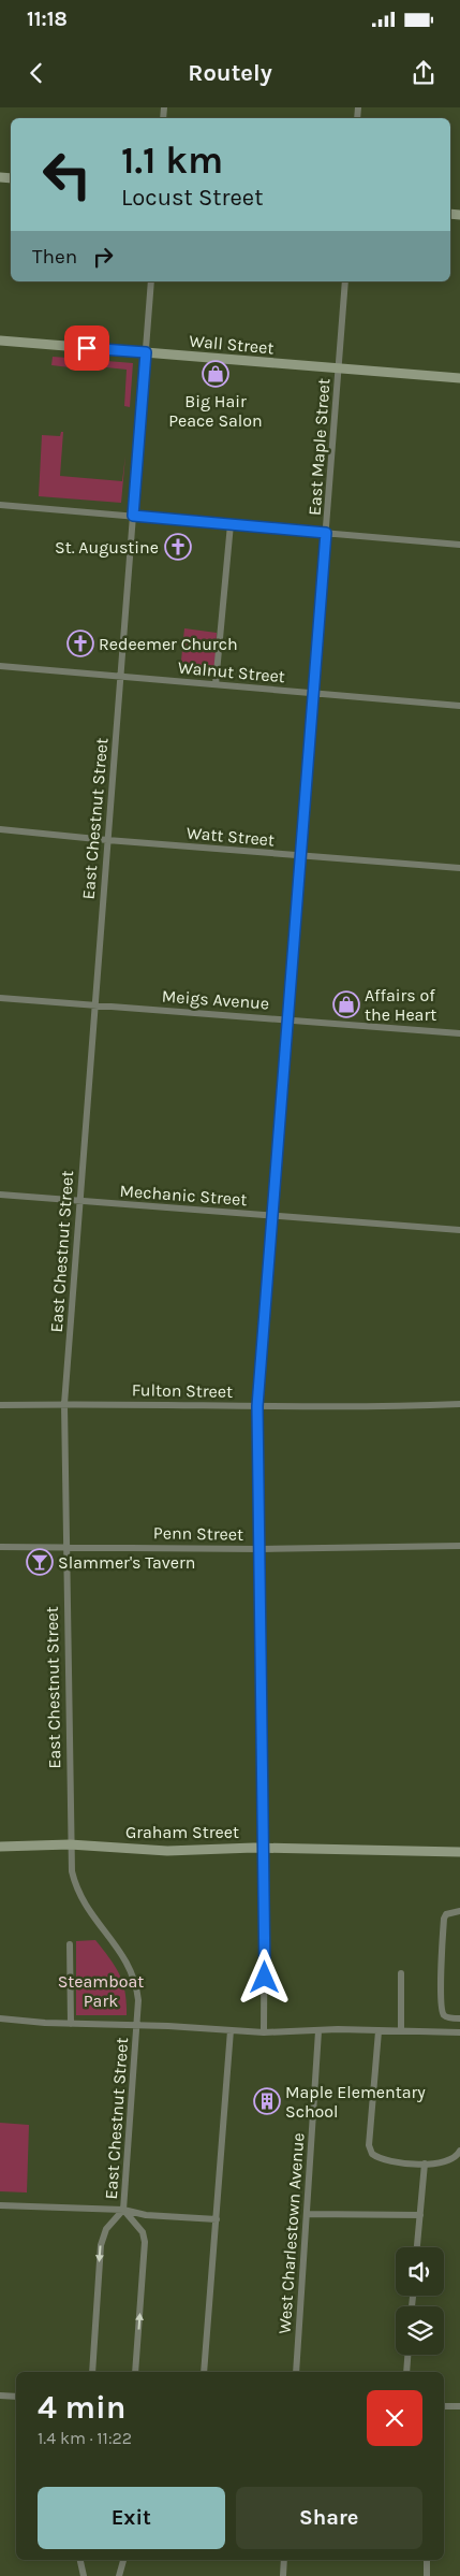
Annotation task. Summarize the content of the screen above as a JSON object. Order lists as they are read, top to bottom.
{
  "streets": {
    "street": [
      "Wall Street",
      "East Maple Street",
      "Walnut Street",
      "East Chestnut Street",
      "Watt Street",
      "Meigs Avenue",
      "Mechanic Street",
      "Fulton Street",
      "Penn Street",
      "Graham Street",
      "West Charlestown Avenue"
    ]
  },
  "crossings": [
    ["Wall Street", "East Maple Street"],
    ["Wall Street", "East Chestnut Street"],
    ["East Maple Street", "Walnut Street"],
    ["East Maple Street", "Watt Street"],
    ["East Maple Street", "Meigs Avenue"],
    ["East Maple Street", "Mechanic Street"],
    ["East Maple Street", "Fulton Street"],
    ["East Maple Street", "Penn Street"],
    ["East Maple Street", "Graham Street"],
    ["Walnut Street", "East Chestnut Street"],
    ["East Chestnut Street", "Watt Street"],
    ["East Chestnut Street", "Meigs Avenue"],
    ["East Chestnut Street", "Mechanic Street"],
    ["East Chestnut Street", "Fulton Street"],
    ["East Chestnut Street", "Penn Street"],
    ["East Chestnut Street", "Graham Street"]
  ],
  "parks": ["Steamboat Park"],
  "places": {
    "shop": ["Big Hair Peace Salon", "Affairs of the Heart"],
    "church": ["St. Augustine", "Redeemer Church"],
    "bar": ["Slammer's Tavern"],
    "building": ["Maple Elementary School"]
  },
  "page": {
    "status": "11:18",
    "header": "Routely",
    "turn": ["1.1 km", "Locust Street"],
    "then": "Then",
    "heading": ["4 min", "1.4 km · 11:22"],
    "buttons": ["Exit", "Share"]
  }
}
